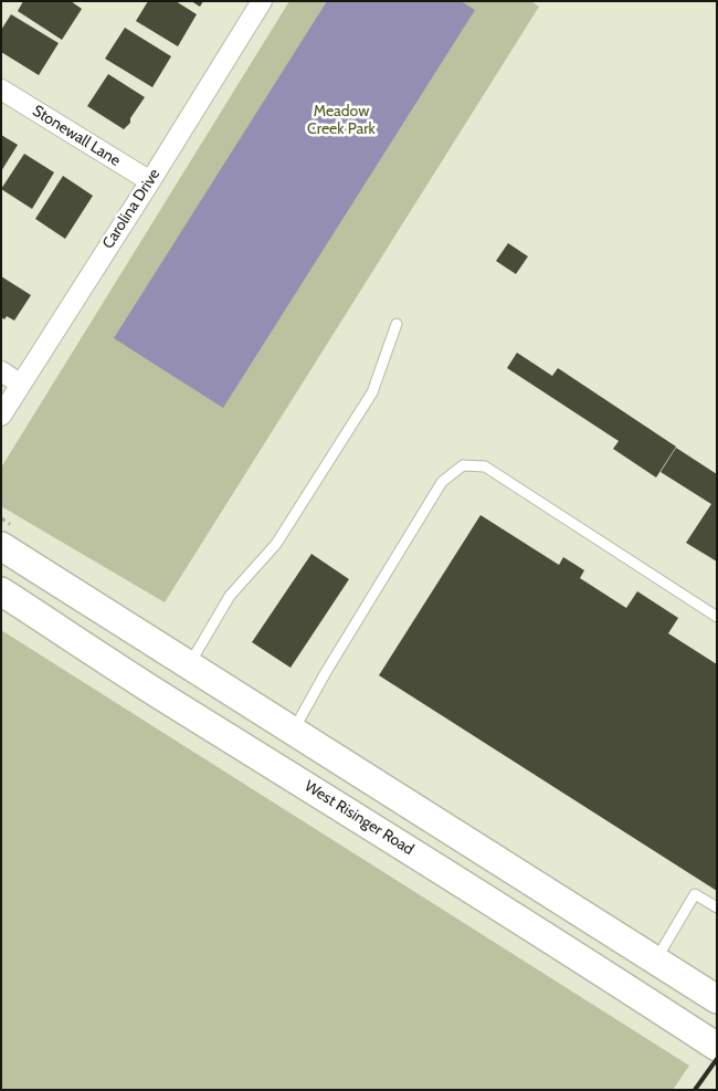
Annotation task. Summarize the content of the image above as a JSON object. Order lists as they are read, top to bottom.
{
  "streets": {
    "main road": ["West Risinger Road"],
    "street": ["Stonewall Lane", "Carolina Drive"]
  },
  "crossings": [
    ["Stonewall Lane", "Carolina Drive"]
  ],
  "parks": ["Meadow Creek Park"]
}
